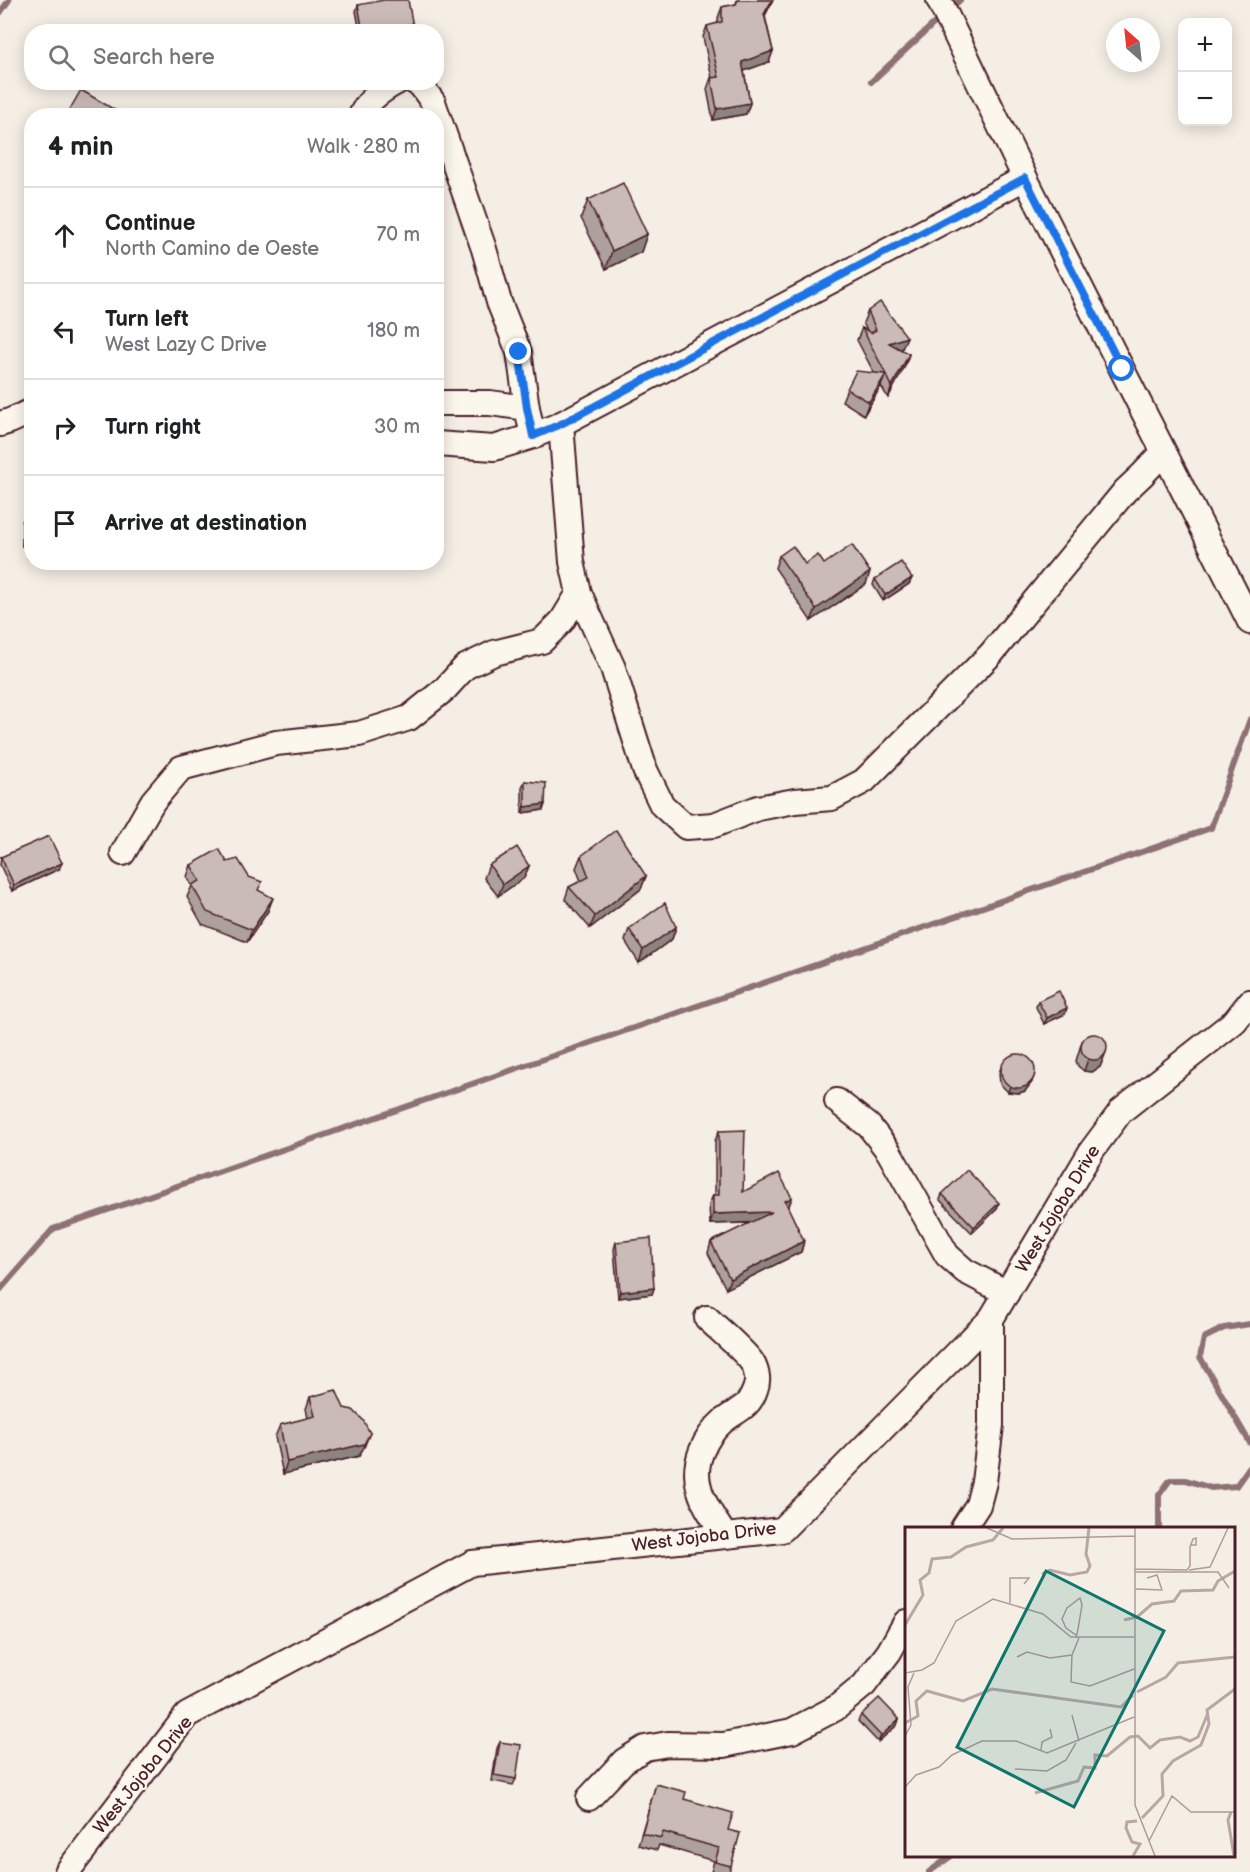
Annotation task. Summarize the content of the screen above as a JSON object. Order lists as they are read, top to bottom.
{
  "streets": {
    "street": ["West Jojoba Drive"]
  },
  "north": "top left",
  "page": {
    "map_buttons": ["+", "−"],
    "search": "Search here",
    "heading": ["4 min", "Walk · 280 m"],
    "list": [
      ["Continue", "North Camino de Oeste", "70 m"],
      ["Turn left", "West Lazy C Drive", "180 m"],
      ["Turn right", "30 m"],
      "Arrive at destination"
    ]
  }
}
